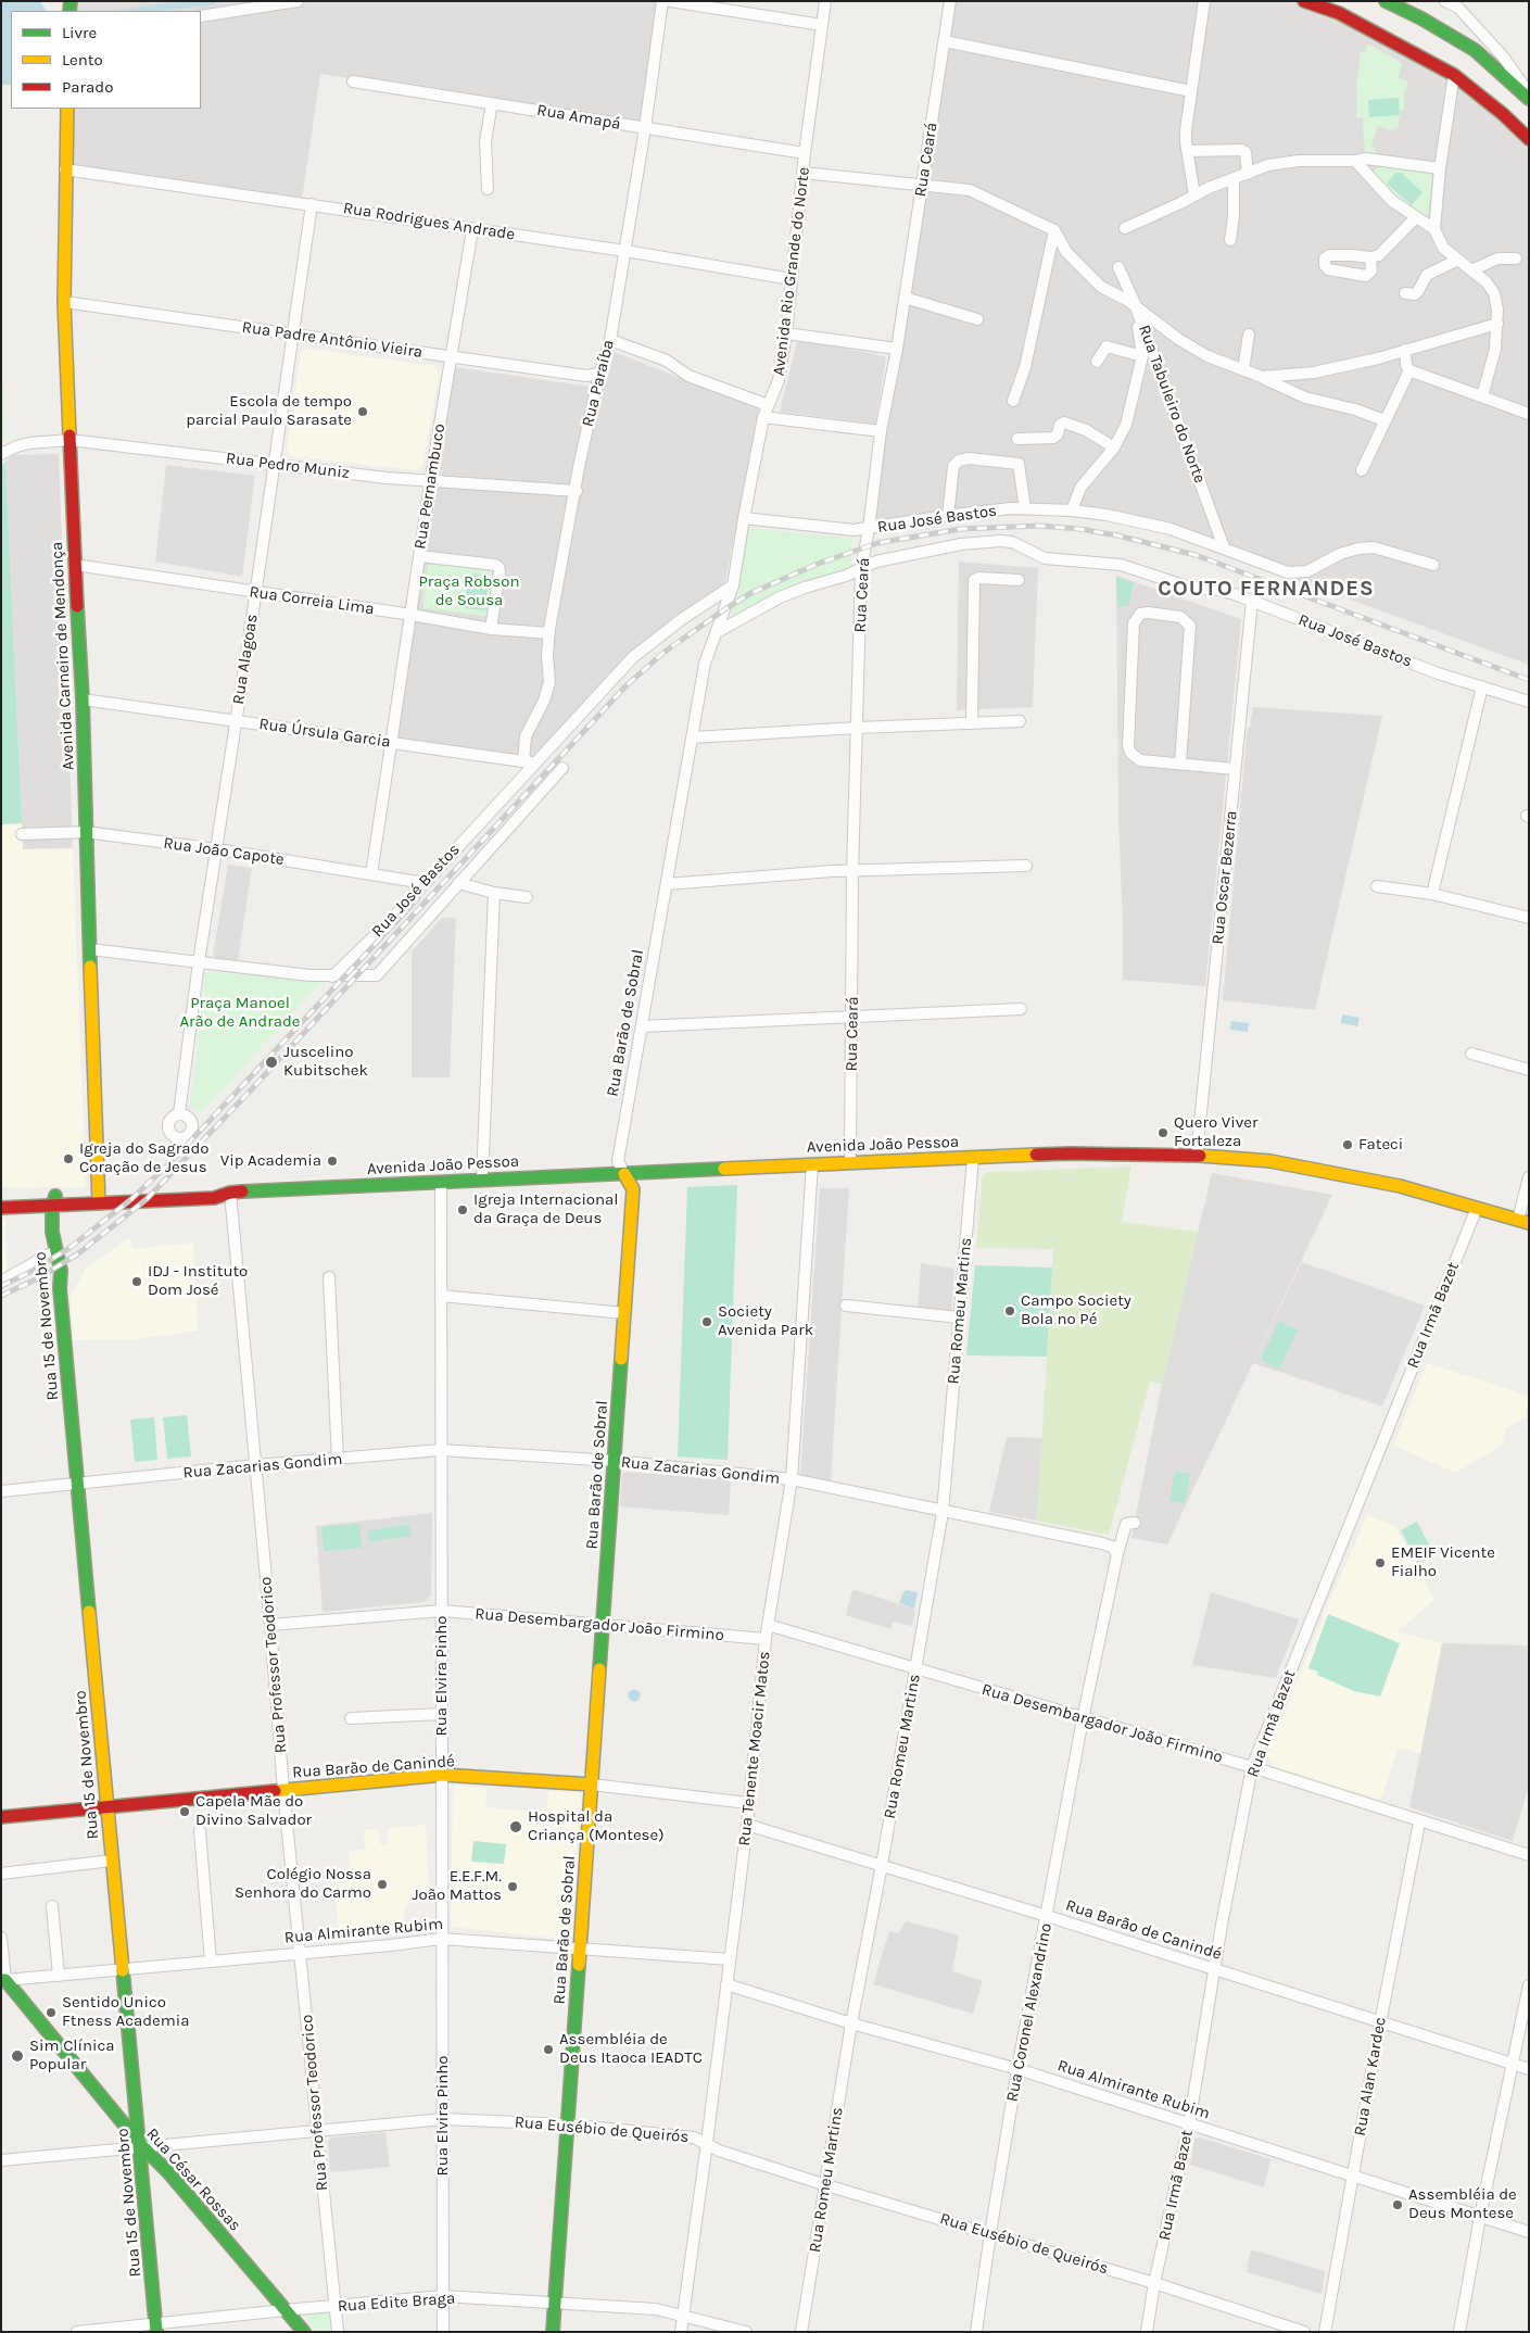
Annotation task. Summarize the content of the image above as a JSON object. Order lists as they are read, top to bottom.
{
  "streets": {
    "main road": [
      "Avenida Carneiro de Mendonça",
      "Rua Barão de Sobral",
      "Avenida João Pessoa",
      "Rua 15 de Novembro",
      "Rua Barão de Canindé",
      "Rua César Rossas"
    ],
    "street": [
      "Rua Amapá",
      "Rua Ceará",
      "Rua Rodrigues Andrade",
      "Avenida Rio Grande do Norte",
      "Rua Padre Antônio Vieira",
      "Rua Paraíba",
      "Rua Tabuleiro do Norte",
      "Rua Pedro Muniz",
      "Rua Pernambuco",
      "Rua José Bastos",
      "Rua Correia Lima",
      "Rua Alagoas",
      "Rua Úrsula Garcia",
      "Rua João Capote",
      "Rua Oscar Bezerra",
      "Rua Romeu Martins",
      "Rua Irmã Bazet",
      "Rua Zacarias Gondim",
      "Rua Desembargador João Firmino",
      "Rua Professor Teodorico",
      "Rua Elvira Pinho",
      "Rua Tenente Moacir Matos",
      "Rua Almirante Rubim",
      "Rua Coronel Alexandrino",
      "Rua Alan Kardec",
      "Rua Eusébio de Queirós",
      "Rua Edite Braga"
    ]
  },
  "crossings": [
    ["Rua Amapá", "Avenida Rio Grande do Norte"],
    ["Rua Amapá", "Rua Paraíba"],
    ["Rua Ceará", "Rua José Bastos"],
    ["Rua Ceará", "Avenida João Pessoa"],
    ["Rua Rodrigues Andrade", "Avenida Rio Grande do Norte"],
    ["Rua Rodrigues Andrade", "Rua Paraíba"],
    ["Rua Rodrigues Andrade", "Rua Pernambuco"],
    ["Rua Rodrigues Andrade", "Avenida Carneiro de Mendonça"],
    ["Rua Rodrigues Andrade", "Rua Alagoas"],
    ["Avenida Rio Grande do Norte", "Rua José Bastos"],
    ["Avenida Rio Grande do Norte", "Rua Barão de Sobral"],
    ["Rua Padre Antônio Vieira", "Rua Paraíba"],
    ["Rua Padre Antônio Vieira", "Rua Pernambuco"],
    ["Rua Padre Antônio Vieira", "Avenida Carneiro de Mendonça"],
    ["Rua Padre Antônio Vieira", "Rua Alagoas"],
    ["Rua Paraíba", "Rua Pedro Muniz"],
    ["Rua Paraíba", "Rua José Bastos"],
    ["Rua Paraíba", "Rua Correia Lima"],
    ["Rua Paraíba", "Rua Úrsula Garcia"],
    ["Rua Tabuleiro do Norte", "Rua José Bastos"],
    ["Rua Pedro Muniz", "Rua Pernambuco"],
    ["Rua Pedro Muniz", "Avenida Carneiro de Mendonça"],
    ["Rua Pedro Muniz", "Rua Alagoas"],
    ["Rua Pernambuco", "Rua Correia Lima"],
    ["Rua Pernambuco", "Rua Úrsula Garcia"],
    ["Rua Pernambuco", "Rua João Capote"],
    ["Rua José Bastos", "Rua Úrsula Garcia"],
    ["Rua José Bastos", "Rua João Capote"],
    ["Rua José Bastos", "Rua Oscar Bezerra"],
    ["Rua José Bastos", "Rua Barão de Sobral"],
    ["Rua Correia Lima", "Avenida Carneiro de Mendonça"],
    ["Rua Correia Lima", "Rua Alagoas"],
    ["Avenida Carneiro de Mendonça", "Rua Úrsula Garcia"],
    ["Avenida Carneiro de Mendonça", "Rua João Capote"],
    ["Avenida Carneiro de Mendonça", "Avenida João Pessoa"],
    ["Rua Alagoas", "Rua Úrsula Garcia"],
    ["Rua Alagoas", "Rua João Capote"],
    ["Rua Oscar Bezerra", "Avenida João Pessoa"],
    ["Rua Barão de Sobral", "Avenida João Pessoa"],
    ["Rua Barão de Sobral", "Rua Zacarias Gondim"],
    ["Rua Barão de Sobral", "Rua Desembargador João Firmino"],
    ["Rua Barão de Sobral", "Rua Barão de Canindé"],
    ["Rua Barão de Sobral", "Rua Almirante Rubim"],
    ["Rua Barão de Sobral", "Rua Eusébio de Queirós"],
    ["Rua Barão de Sobral", "Rua Edite Braga"],
    ["Avenida João Pessoa", "Rua Romeu Martins"],
    ["Avenida João Pessoa", "Rua Irmã Bazet"],
    ["Avenida João Pessoa", "Rua 15 de Novembro"],
    ["Avenida João Pessoa", "Rua Professor Teodorico"],
    ["Avenida João Pessoa", "Rua Elvira Pinho"],
    ["Avenida João Pessoa", "Rua Tenente Moacir Matos"],
    ["Rua Romeu Martins", "Rua Zacarias Gondim"],
    ["Rua Romeu Martins", "Rua Desembargador João Firmino"],
    ["Rua Romeu Martins", "Rua Barão de Canindé"],
    ["Rua Romeu Martins", "Rua Almirante Rubim"],
    ["Rua Romeu Martins", "Rua Eusébio de Queirós"],
    ["Rua Irmã Bazet", "Rua Desembargador João Firmino"],
    ["Rua Irmã Bazet", "Rua Barão de Canindé"],
    ["Rua Irmã Bazet", "Rua Almirante Rubim"],
    ["Rua Irmã Bazet", "Rua Eusébio de Queirós"],
    ["Rua 15 de Novembro", "Rua Zacarias Gondim"],
    ["Rua 15 de Novembro", "Rua Barão de Canindé"],
    ["Rua 15 de Novembro", "Rua Almirante Rubim"],
    ["Rua 15 de Novembro", "Rua Eusébio de Queirós"],
    ["Rua 15 de Novembro", "Rua César Rossas"],
    ["Rua 15 de Novembro", "Rua Edite Braga"],
    ["Rua Zacarias Gondim", "Rua Professor Teodorico"],
    ["Rua Zacarias Gondim", "Rua Elvira Pinho"],
    ["Rua Zacarias Gondim", "Rua Tenente Moacir Matos"],
    ["Rua Zacarias Gondim", "Rua Coronel Alexandrino"],
    ["Rua Desembargador João Firmino", "Rua Professor Teodorico"],
    ["Rua Desembargador João Firmino", "Rua Elvira Pinho"],
    ["Rua Desembargador João Firmino", "Rua Tenente Moacir Matos"],
    ["Rua Desembargador João Firmino", "Rua Coronel Alexandrino"],
    ["Rua Desembargador João Firmino", "Rua Alan Kardec"],
    ["Rua Professor Teodorico", "Rua Barão de Canindé"],
    ["Rua Professor Teodorico", "Rua Almirante Rubim"],
    ["Rua Professor Teodorico", "Rua Eusébio de Queirós"],
    ["Rua Professor Teodorico", "Rua Edite Braga"],
    ["Rua Elvira Pinho", "Rua Barão de Canindé"],
    ["Rua Elvira Pinho", "Rua Almirante Rubim"],
    ["Rua Elvira Pinho", "Rua Eusébio de Queirós"],
    ["Rua Elvira Pinho", "Rua Edite Braga"],
    ["Rua Tenente Moacir Matos", "Rua Barão de Canindé"],
    ["Rua Tenente Moacir Matos", "Rua Almirante Rubim"],
    ["Rua Tenente Moacir Matos", "Rua Eusébio de Queirós"],
    ["Rua Tenente Moacir Matos", "Rua Edite Braga"],
    ["Rua Barão de Canindé", "Rua Coronel Alexandrino"],
    ["Rua Barão de Canindé", "Rua Alan Kardec"],
    ["Rua Almirante Rubim", "Rua Coronel Alexandrino"],
    ["Rua Almirante Rubim", "Rua Alan Kardec"],
    ["Rua Almirante Rubim", "Rua César Rossas"],
    ["Rua Coronel Alexandrino", "Rua Eusébio de Queirós"],
    ["Rua Eusébio de Queirós", "Rua César Rossas"],
    ["Rua César Rossas", "Rua Edite Braga"]
  ],
  "districts": ["COUTO FERNANDES"],
  "parks": ["Praça Robson de Sousa", "Praça Manoel Arão de Andrade"],
  "places": [
    "Escola de tempo parcial Paulo Sarasate",
    "Juscelino Kubitschek",
    "Quero Viver Fortaleza",
    "Fateci",
    "Igreja do Sagrado Coração de Jesus",
    "Vip Academia",
    "Igreja Internacional da Graça de Deus",
    "IDJ - Instituto Dom José",
    "Campo Society Bola no Pé",
    "Society Avenida Park",
    "EMEIF Vicente Fialho",
    "Capela Mãe do Divino Salvador",
    "Hospital da Criança (Montese)",
    "Colégio Nossa Senhora do Carmo",
    "E.E.F.M. João Mattos",
    "Sentido Unico Ftness Academia",
    "Assembléia de Deus Itaoca IEADTC",
    "Sim Clínica Popular",
    "Assembléia de Deus Montese"
  ],
  "legend": ["Livre", "Lento", "Parado"]
}
